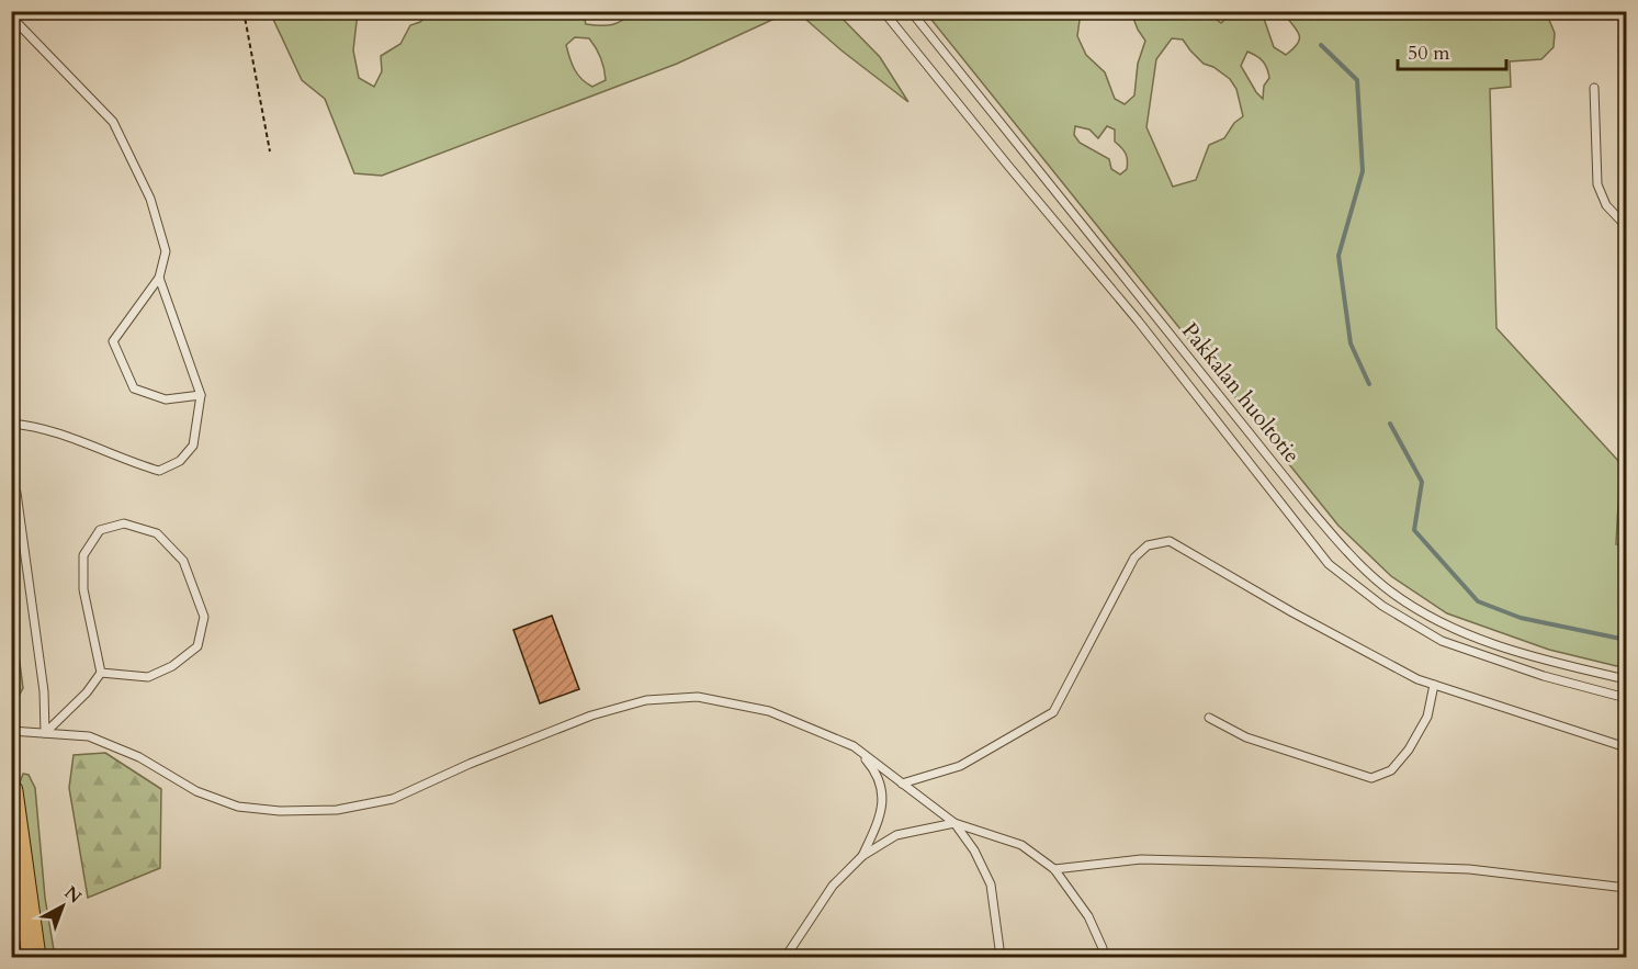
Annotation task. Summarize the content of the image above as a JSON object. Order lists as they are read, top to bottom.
{
  "streets": {
    "lane": ["Pakkalan huoltotie"]
  },
  "scale_bar": "50 m",
  "north": "top right"
}
